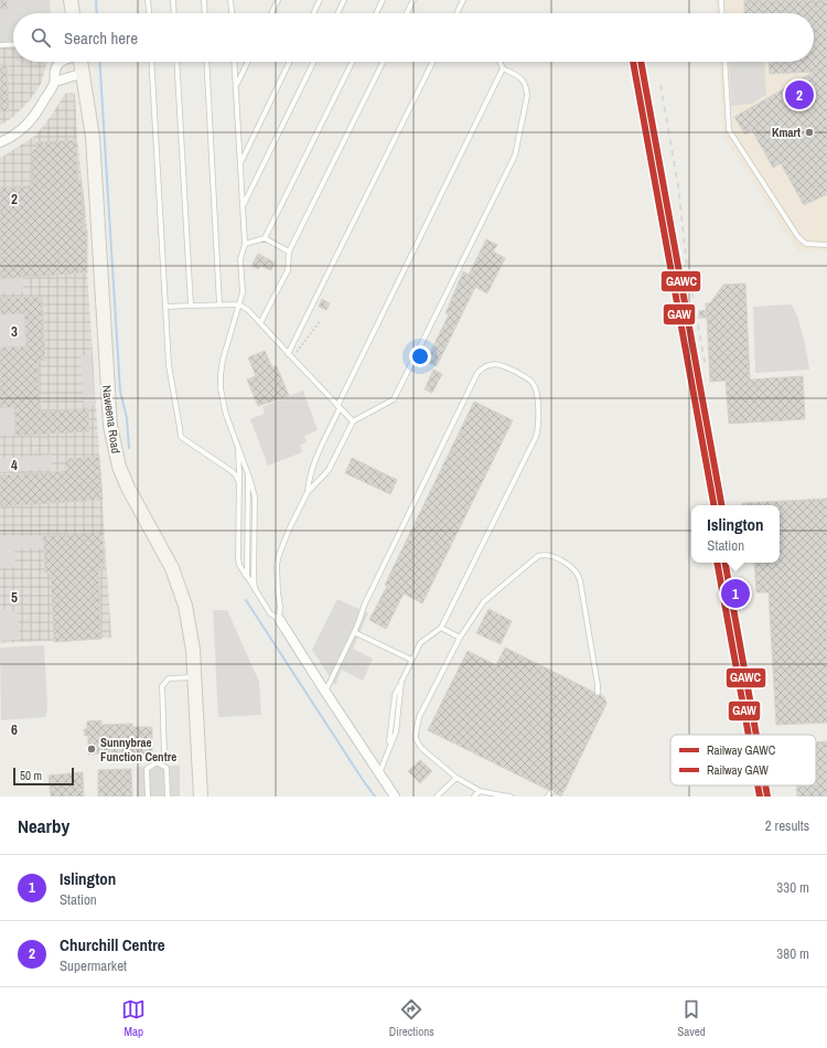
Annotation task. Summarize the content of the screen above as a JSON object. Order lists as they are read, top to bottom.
{
  "streets": {
    "street": ["Naweena Road"]
  },
  "places": ["Kmart", "Sunnybrae Function Centre"],
  "lines": ["rail line GAWC", "rail line GAW"],
  "legend": ["Railway GAWC", "Railway GAW"],
  "scale_bar": "50 m",
  "page": {
    "search": "Search here",
    "pins": ["2", "1"],
    "popup": ["Islington", "Station"],
    "scale": "50 m",
    "heading": ["Nearby", "2 results"],
    "list": [
      {
        "mark": "1",
        "name": "Islington",
        "note": "Station",
        "value": "330 m"
      },
      {
        "mark": "2",
        "name": "Churchill Centre",
        "note": "Supermarket",
        "value": "380 m"
      }
    ],
    "nav": ["Map", "Directions", "Saved"]
  },
  "grid": {
    "rows": [
      "2",
      "3",
      "4",
      "5",
      "6"
    ]
  }
}
